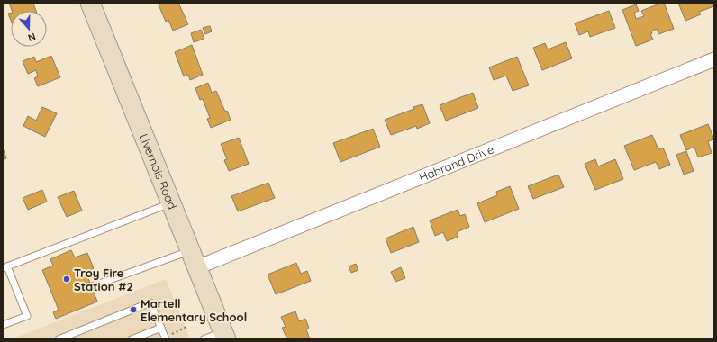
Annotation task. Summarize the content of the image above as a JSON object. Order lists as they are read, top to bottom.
{
  "streets": {
    "main road": ["Livernois Road"],
    "street": ["Habrand Drive"]
  },
  "crossings": [
    ["Habrand Drive", "Livernois Road"]
  ],
  "places": ["Troy Fire Station #2", "Martell Elementary School"],
  "north": "bottom"
}
